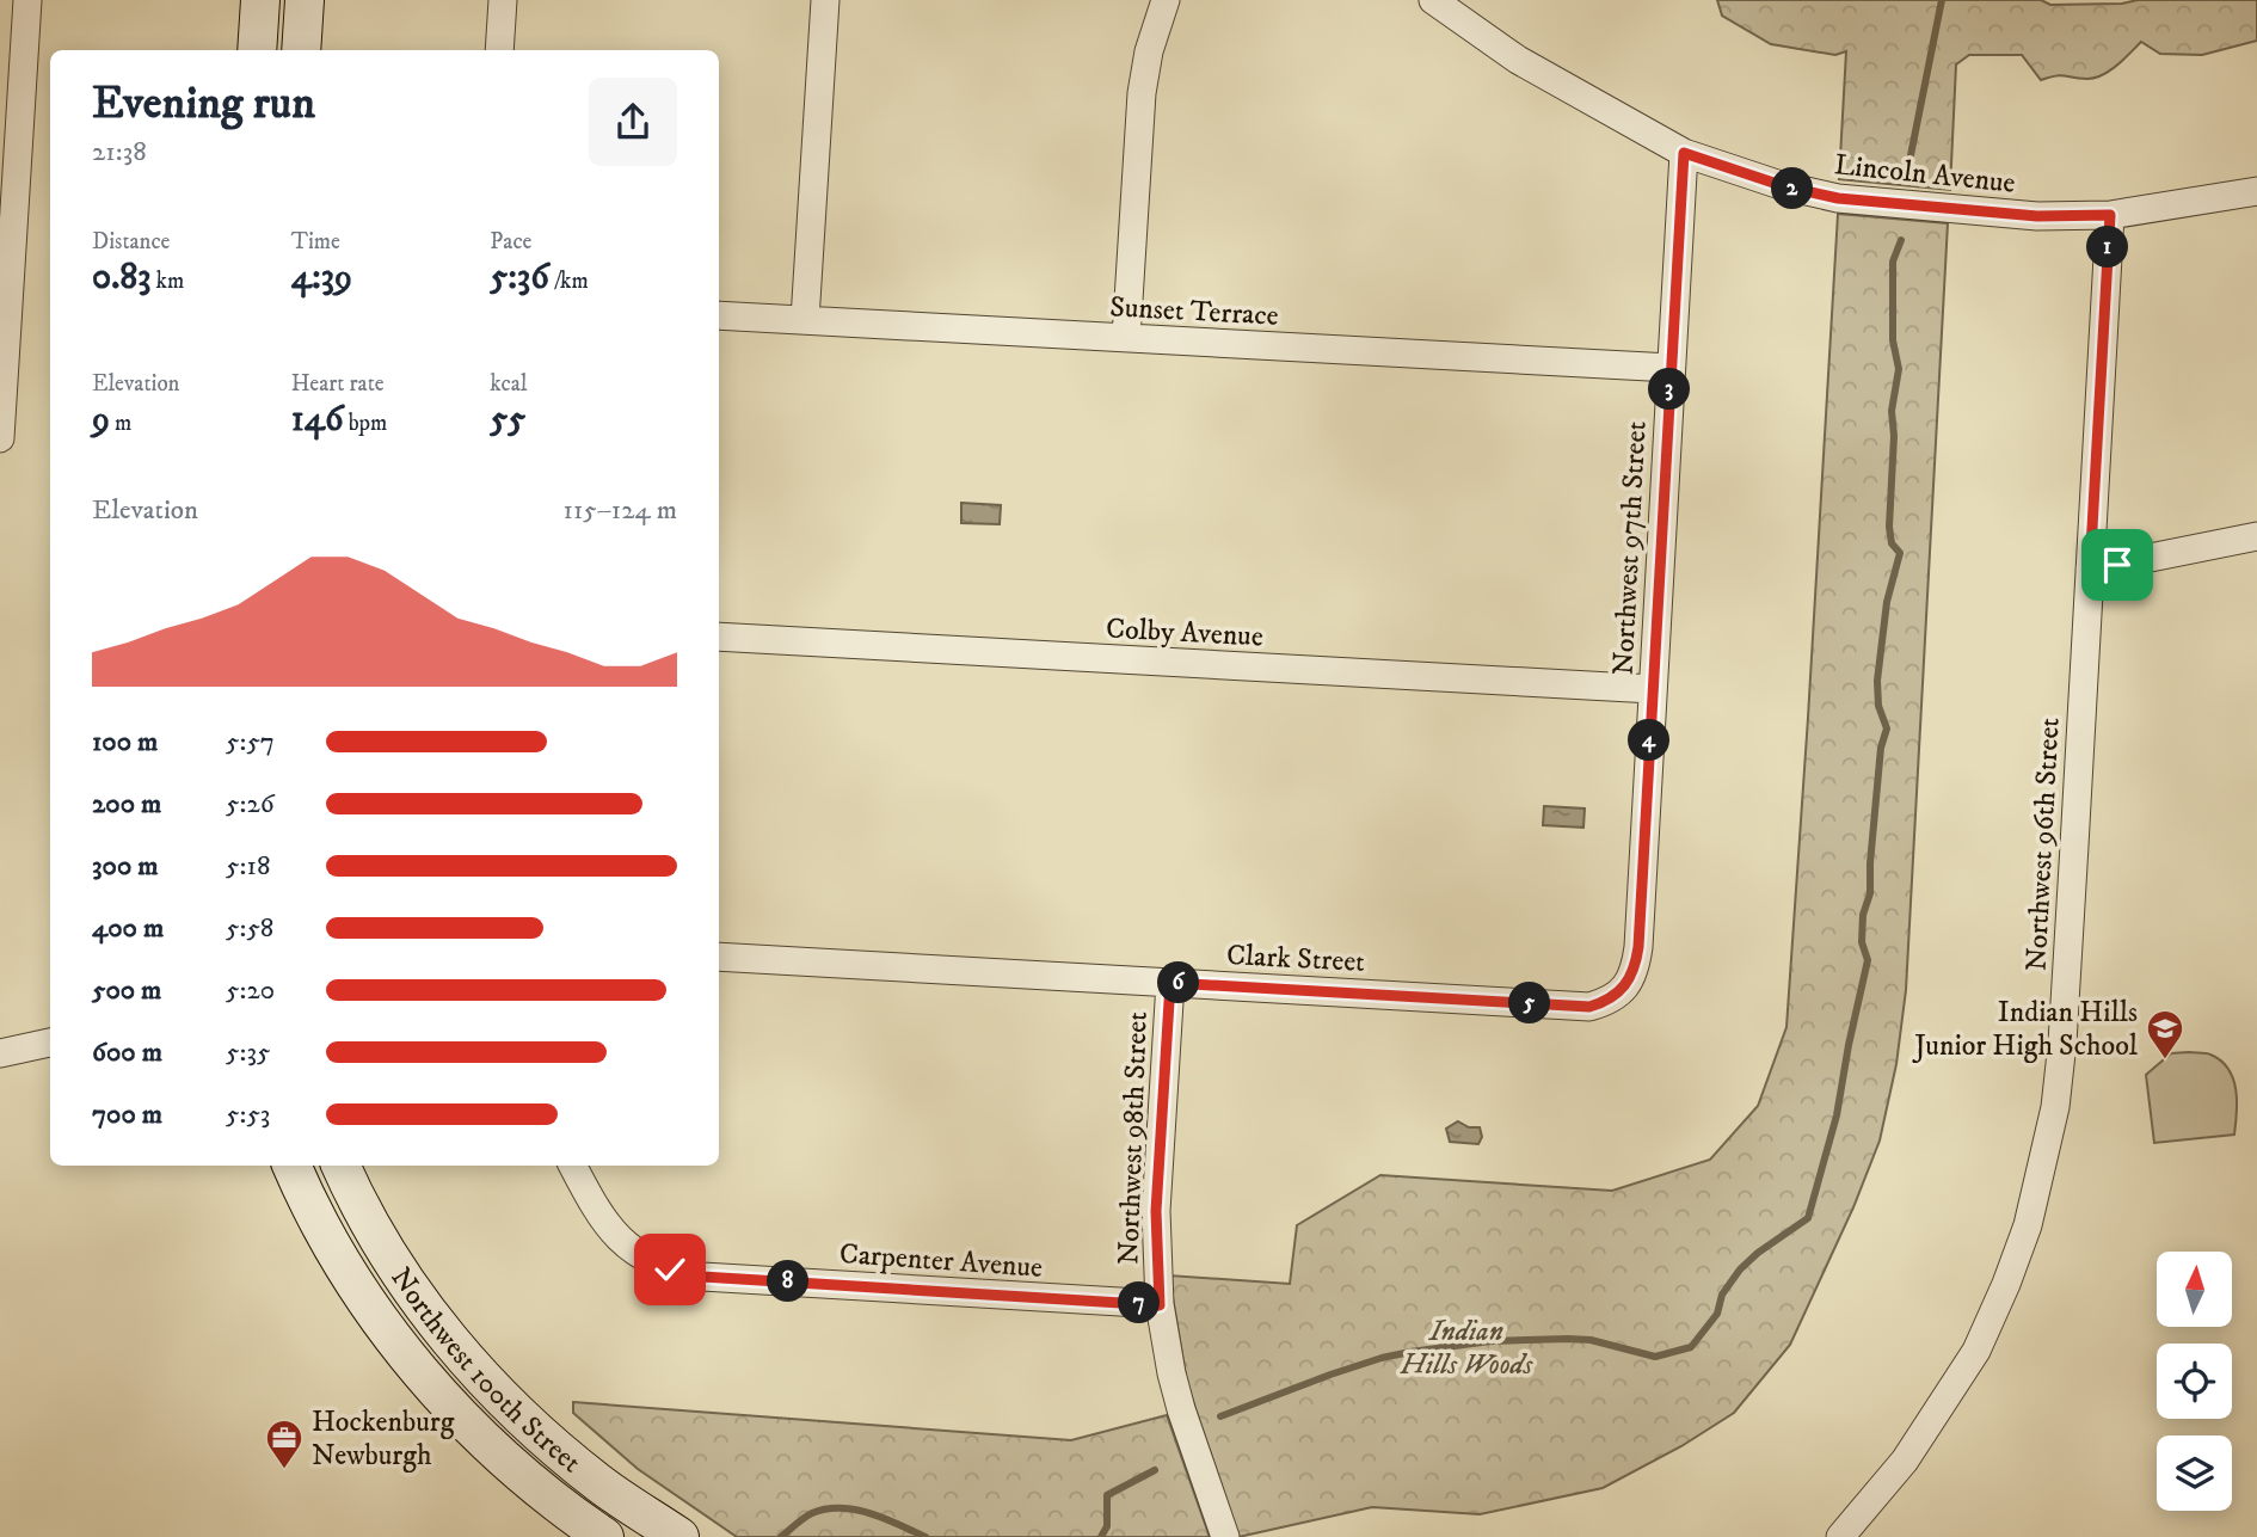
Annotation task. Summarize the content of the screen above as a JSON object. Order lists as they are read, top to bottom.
{
  "streets": {
    "main road": ["Northwest 100th Street"],
    "street": [
      "Lincoln Avenue",
      "Sunset Terrace",
      "Northwest 97th Street",
      "Colby Avenue",
      "Northwest 96th Street",
      "Clark Street",
      "Northwest 98th Street",
      "Carpenter Avenue"
    ]
  },
  "crossings": [
    ["Lincoln Avenue", "Northwest 97th Street"],
    ["Lincoln Avenue", "Northwest 96th Street"],
    ["Sunset Terrace", "Northwest 97th Street"],
    ["Northwest 97th Street", "Colby Avenue"],
    ["Northwest 97th Street", "Clark Street"],
    ["Clark Street", "Northwest 98th Street"],
    ["Northwest 98th Street", "Carpenter Avenue"]
  ],
  "parks": ["Indian Hills Woods"],
  "places": {
    "school or university": ["Indian Hills Junior High School"],
    "office": ["Hockenburg Newburgh"]
  },
  "north": "top",
  "page": {
    "heading": ["Evening run", "21:38"],
    "pins": [
      "2",
      "1",
      "3",
      "4",
      "6",
      "5",
      "8",
      "7"
    ],
    "stats": [
      ["Distance", "0.83 km"],
      ["Time", "4:39"],
      ["Pace", "5:36 /km"],
      ["Elevation", "9 m"],
      ["Heart rate", "146 bpm"],
      ["kcal", "55"]
    ],
    "chart": ["Elevation", "115–124 m"],
    "list": [
      {
        "name": "100 m",
        "note": "5:57"
      },
      {
        "name": "200 m",
        "note": "5:26"
      },
      {
        "name": "300 m",
        "note": "5:18"
      },
      {
        "name": "400 m",
        "note": "5:58"
      },
      {
        "name": "500 m",
        "note": "5:20"
      },
      {
        "name": "600 m",
        "note": "5:35"
      },
      {
        "name": "700 m",
        "note": "5:53"
      }
    ]
  }
}
